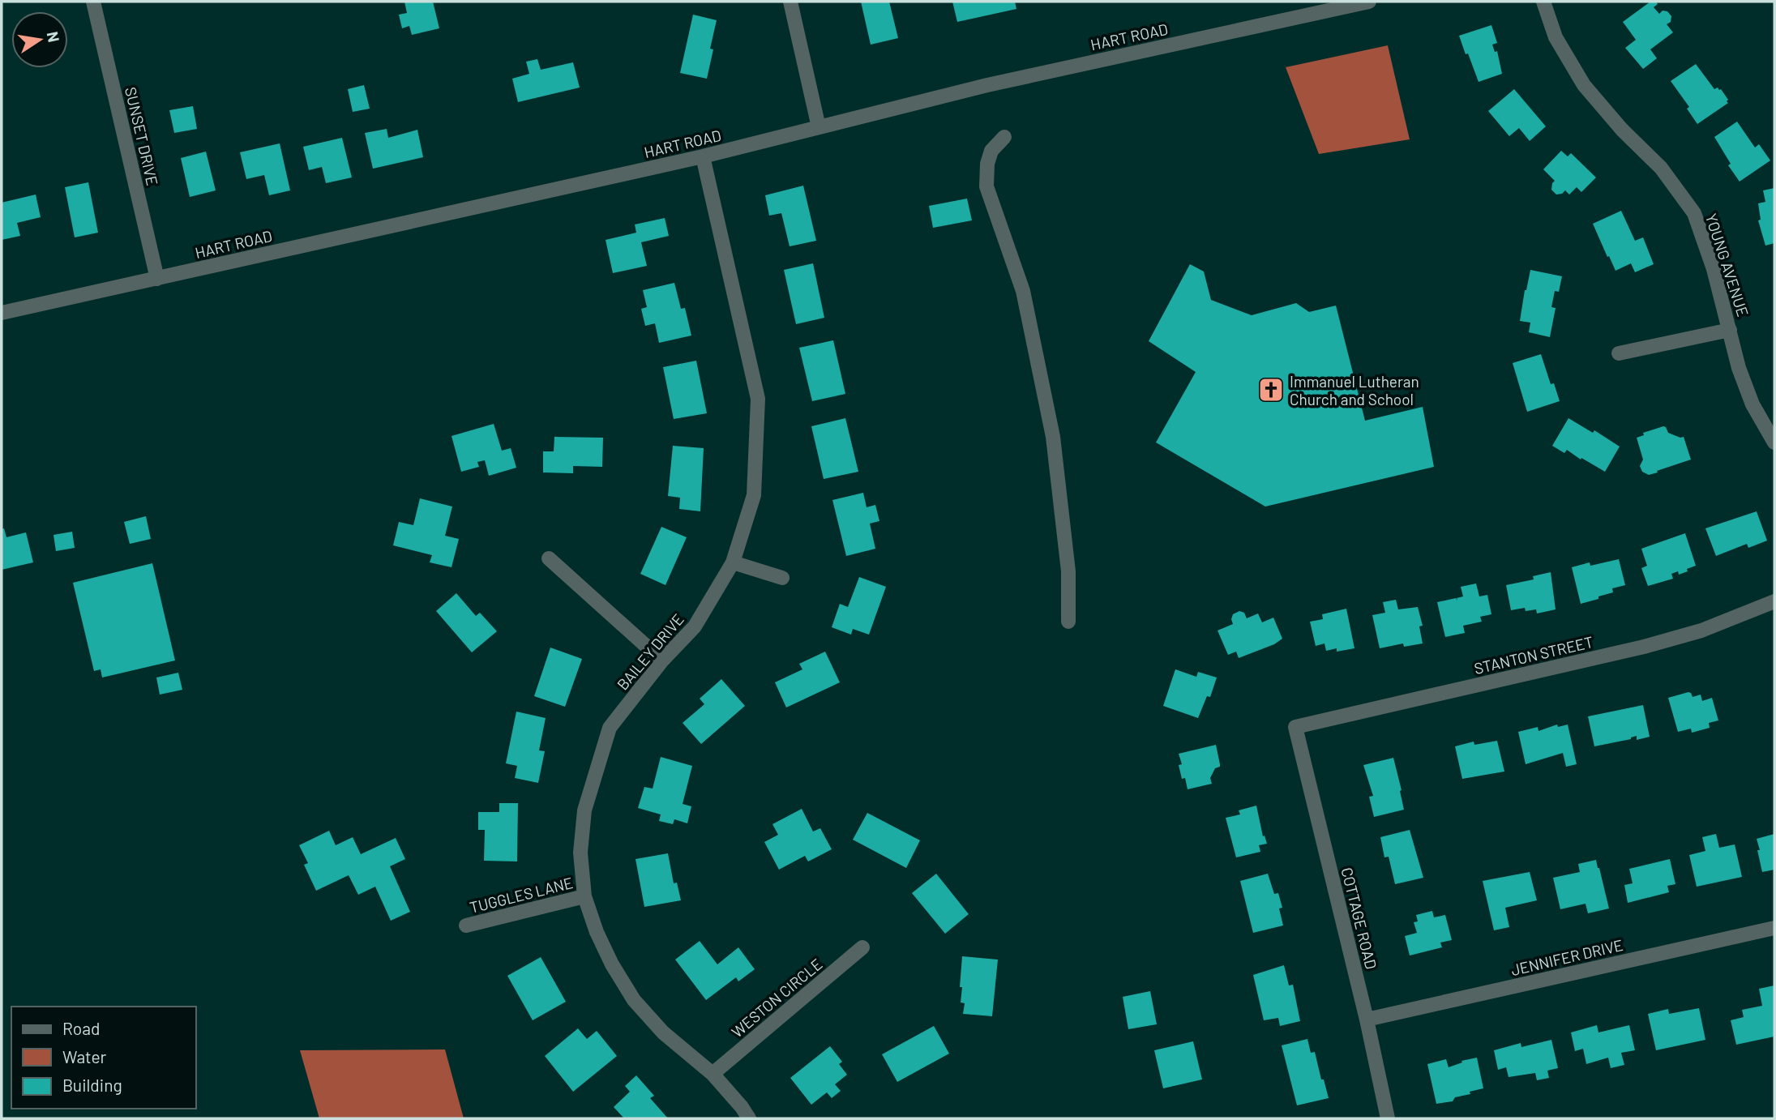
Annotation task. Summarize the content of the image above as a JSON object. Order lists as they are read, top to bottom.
{
  "streets": {
    "street": [
      "HART ROAD",
      "SUNSET DRIVE",
      "YOUNG AVENUE",
      "BAILEY DRIVE",
      "STANTON STREET",
      "TUGGLES LANE",
      "COTTAGE ROAD",
      "JENNIFER DRIVE",
      "WESTON CIRCLE"
    ]
  },
  "crossings": [
    ["HART ROAD", "SUNSET DRIVE"],
    ["HART ROAD", "BAILEY DRIVE"],
    ["BAILEY DRIVE", "TUGGLES LANE"],
    ["BAILEY DRIVE", "WESTON CIRCLE"],
    ["STANTON STREET", "COTTAGE ROAD"],
    ["COTTAGE ROAD", "JENNIFER DRIVE"]
  ],
  "places": {
    "church": ["Immanuel Lutheran Church and School"]
  },
  "legend": ["Road", "Water", "Building"],
  "north": "right"
}
